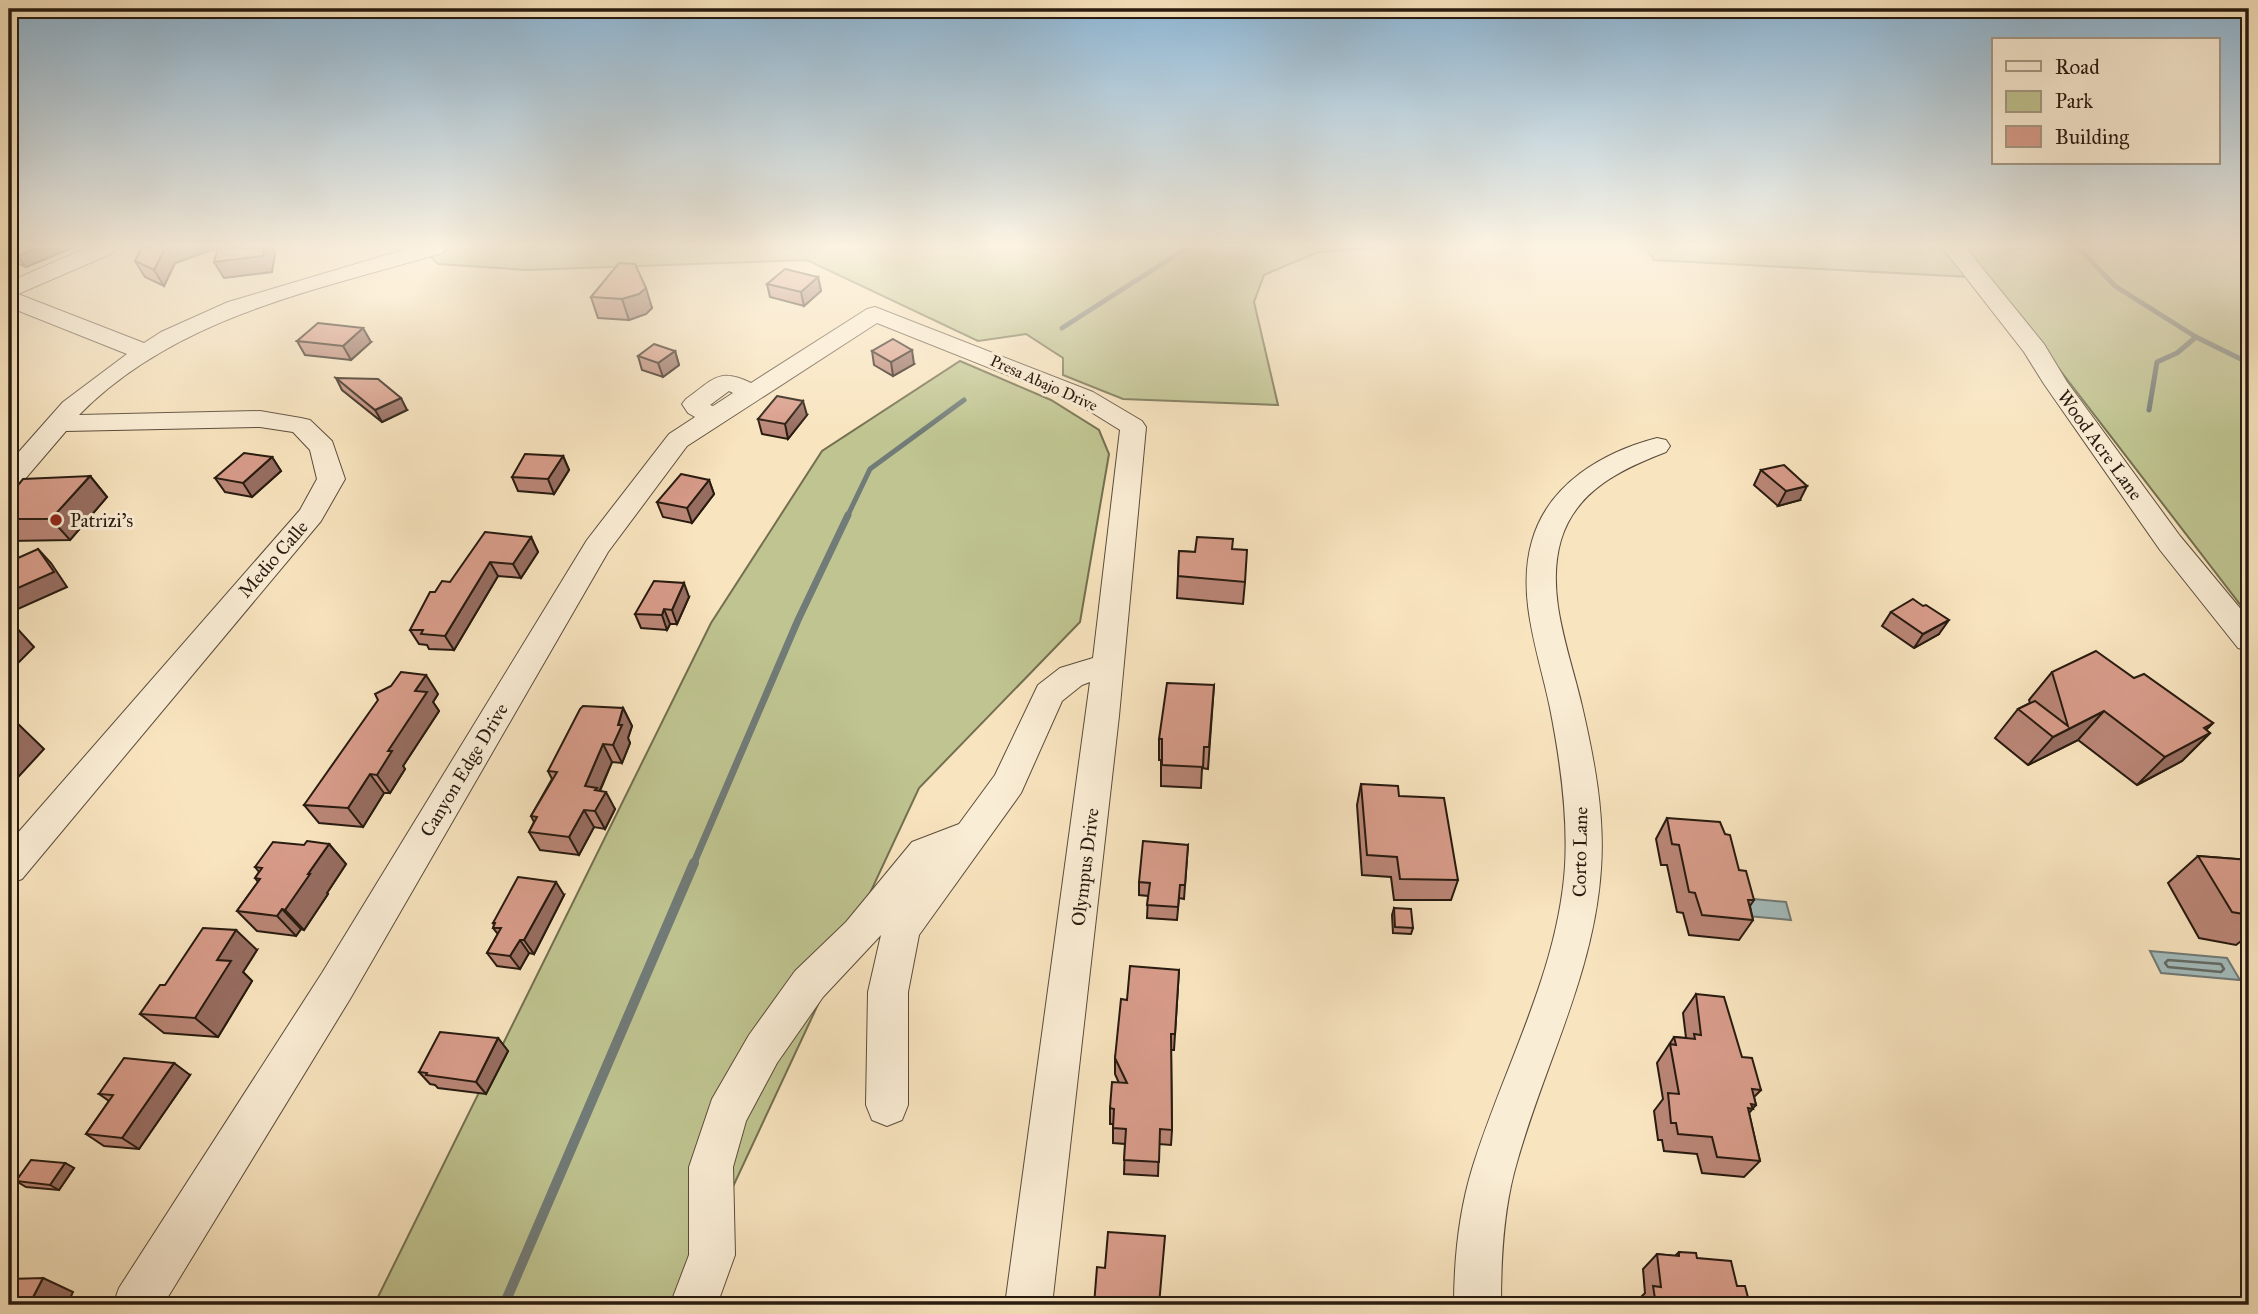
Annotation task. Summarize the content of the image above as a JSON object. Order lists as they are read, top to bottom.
{
  "streets": {
    "street": [
      "Presa Abajo Drive",
      "Wood Acre Lane",
      "Medio Calle",
      "Canyon Edge Drive",
      "Corto Lane",
      "Olympus Drive"
    ]
  },
  "crossings": [
    ["Presa Abajo Drive", "Canyon Edge Drive"],
    ["Presa Abajo Drive", "Olympus Drive"]
  ],
  "places": ["Patrizi's"],
  "legend": ["Road", "Park", "Building"]
}
